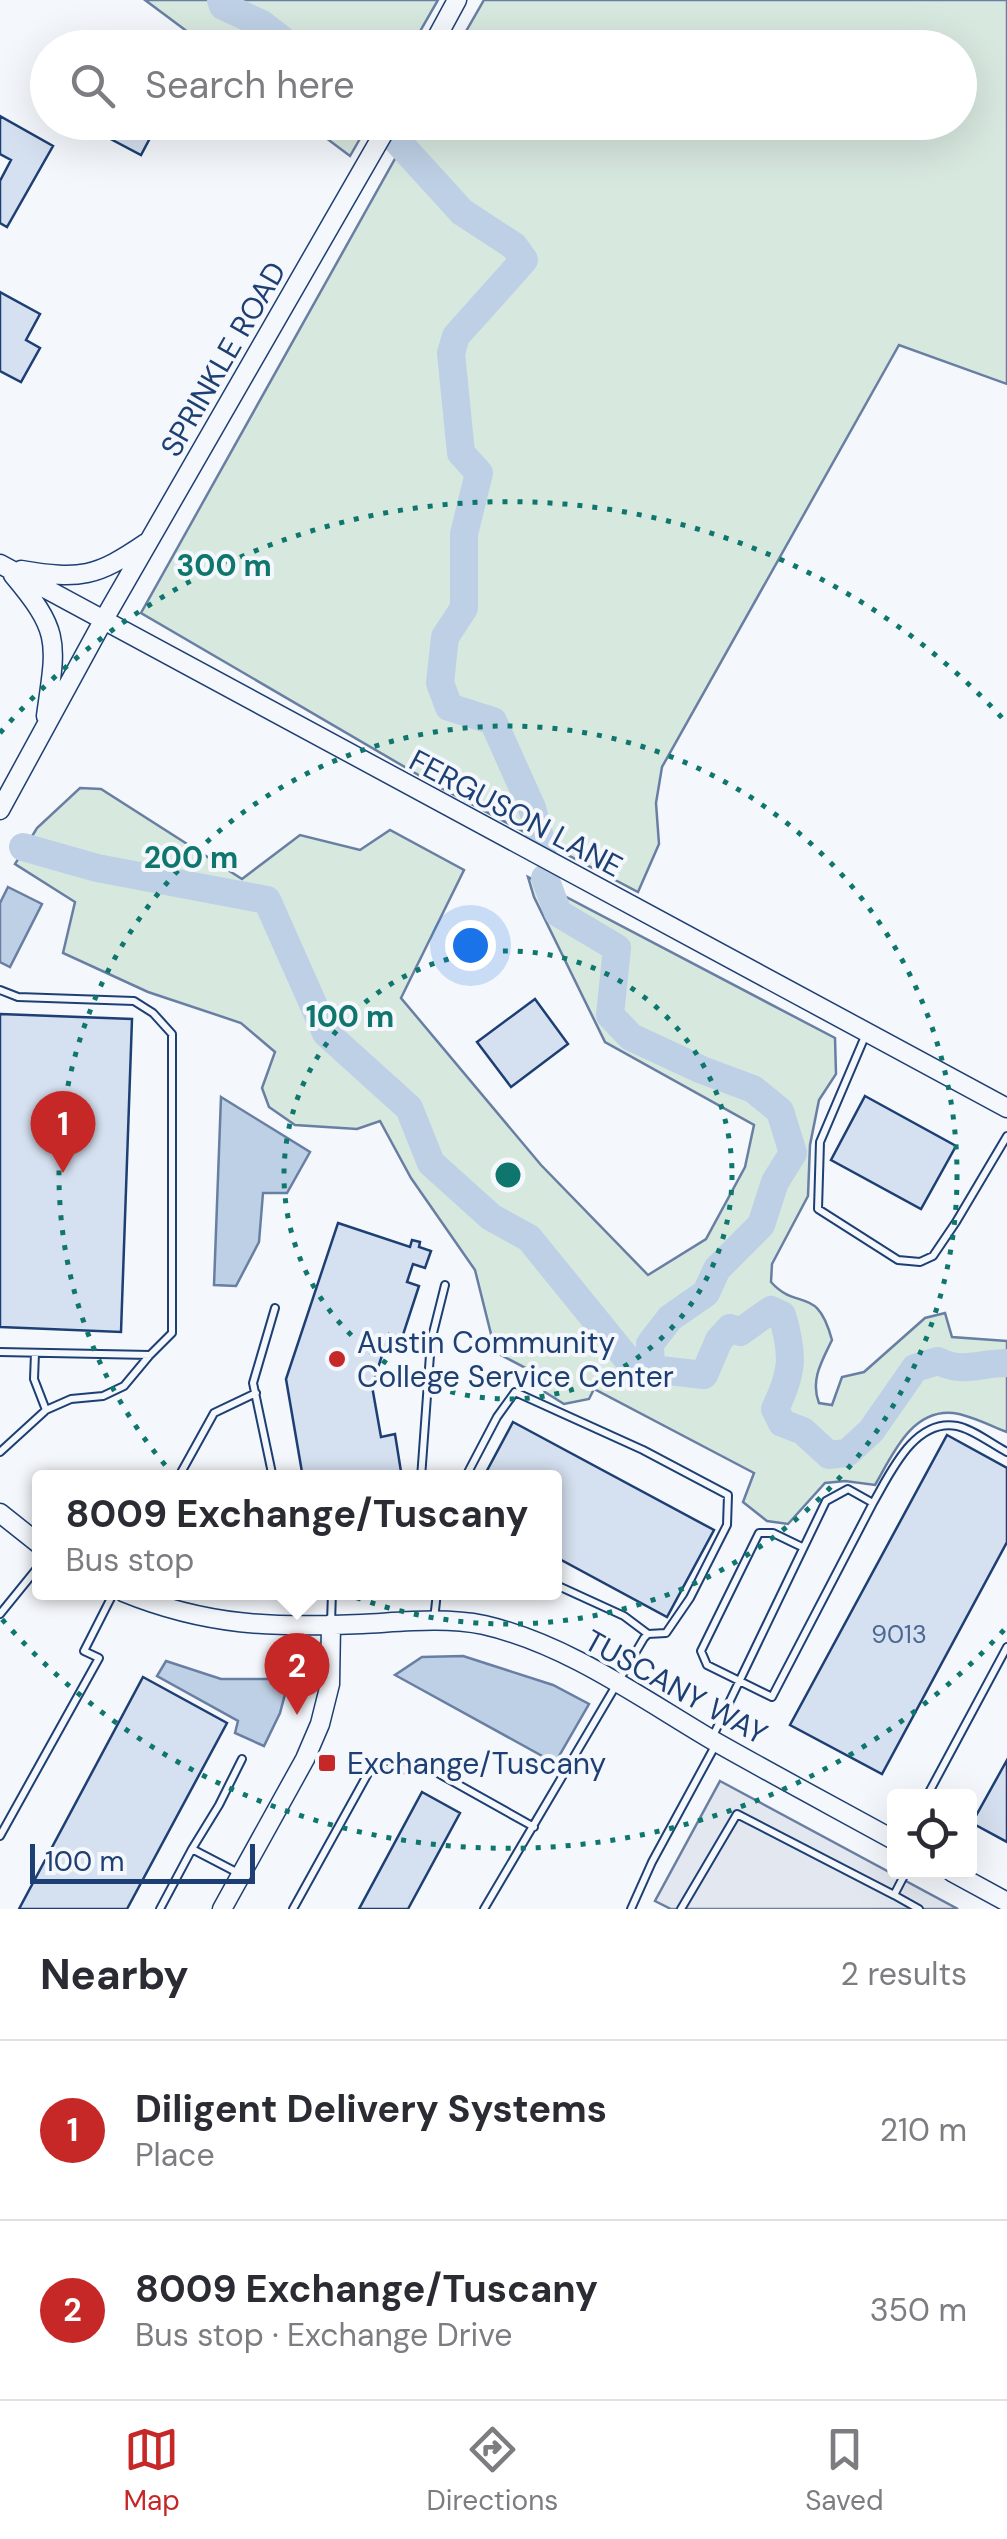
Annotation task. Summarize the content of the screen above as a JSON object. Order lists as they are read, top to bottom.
{
  "streets": {
    "street": ["SPRINKLE ROAD", "FERGUSON LANE", "TUSCANY WAY"]
  },
  "crossings": [
    ["SPRINKLE ROAD", "FERGUSON LANE"]
  ],
  "places": {
    "other": ["Austin Community College Service Center"],
    "transit": ["Exchange/Tuscany"]
  },
  "house_numbers": ["9013"],
  "scale_bar": "100 m",
  "page": {
    "search": "Search here",
    "pins": ["1", "2"],
    "popup": ["8009 Exchange/Tuscany", "Bus stop"],
    "scale": "100 m",
    "heading": ["Nearby", "2 results"],
    "list": [
      {
        "mark": "1",
        "name": "Diligent Delivery Systems",
        "note": "Place",
        "value": "210 m"
      },
      {
        "mark": "2",
        "name": "8009 Exchange/Tuscany",
        "note": "Bus stop · Exchange Drive",
        "value": "350 m"
      }
    ],
    "nav": ["Map", "Directions", "Saved"]
  },
  "rings": ["300 m", "200 m", "100 m"]
}
